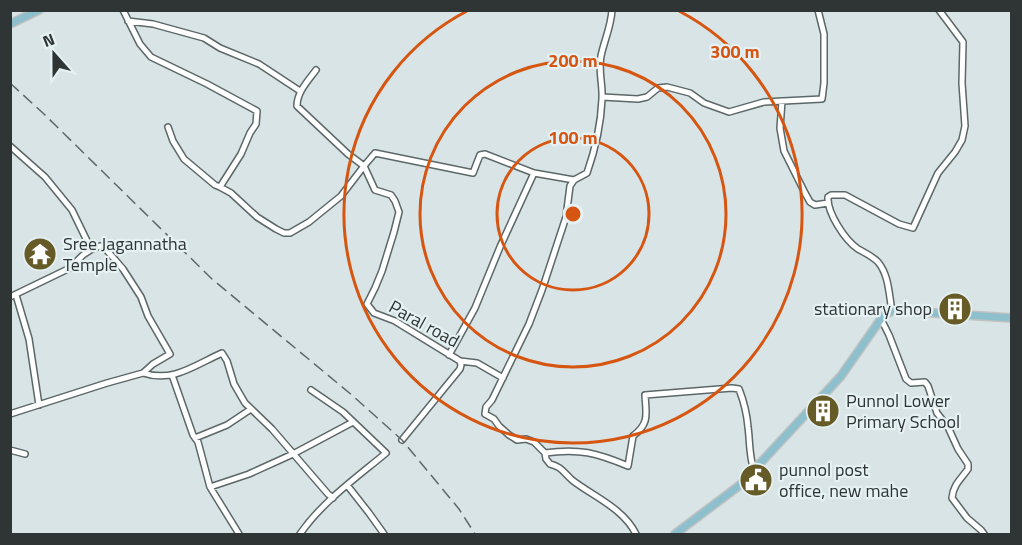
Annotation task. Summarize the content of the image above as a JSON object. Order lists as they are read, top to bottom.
{
  "streets": {
    "street": ["Paral road"]
  },
  "places": {
    "temple": ["Sree Jagannatha Temple"],
    "building": ["stationary shop", "Punnol Lower Primary School"],
    "public building": ["punnol post office, new mahe"]
  },
  "north": "top",
  "rings": ["300 m", "200 m", "100 m"]
}
